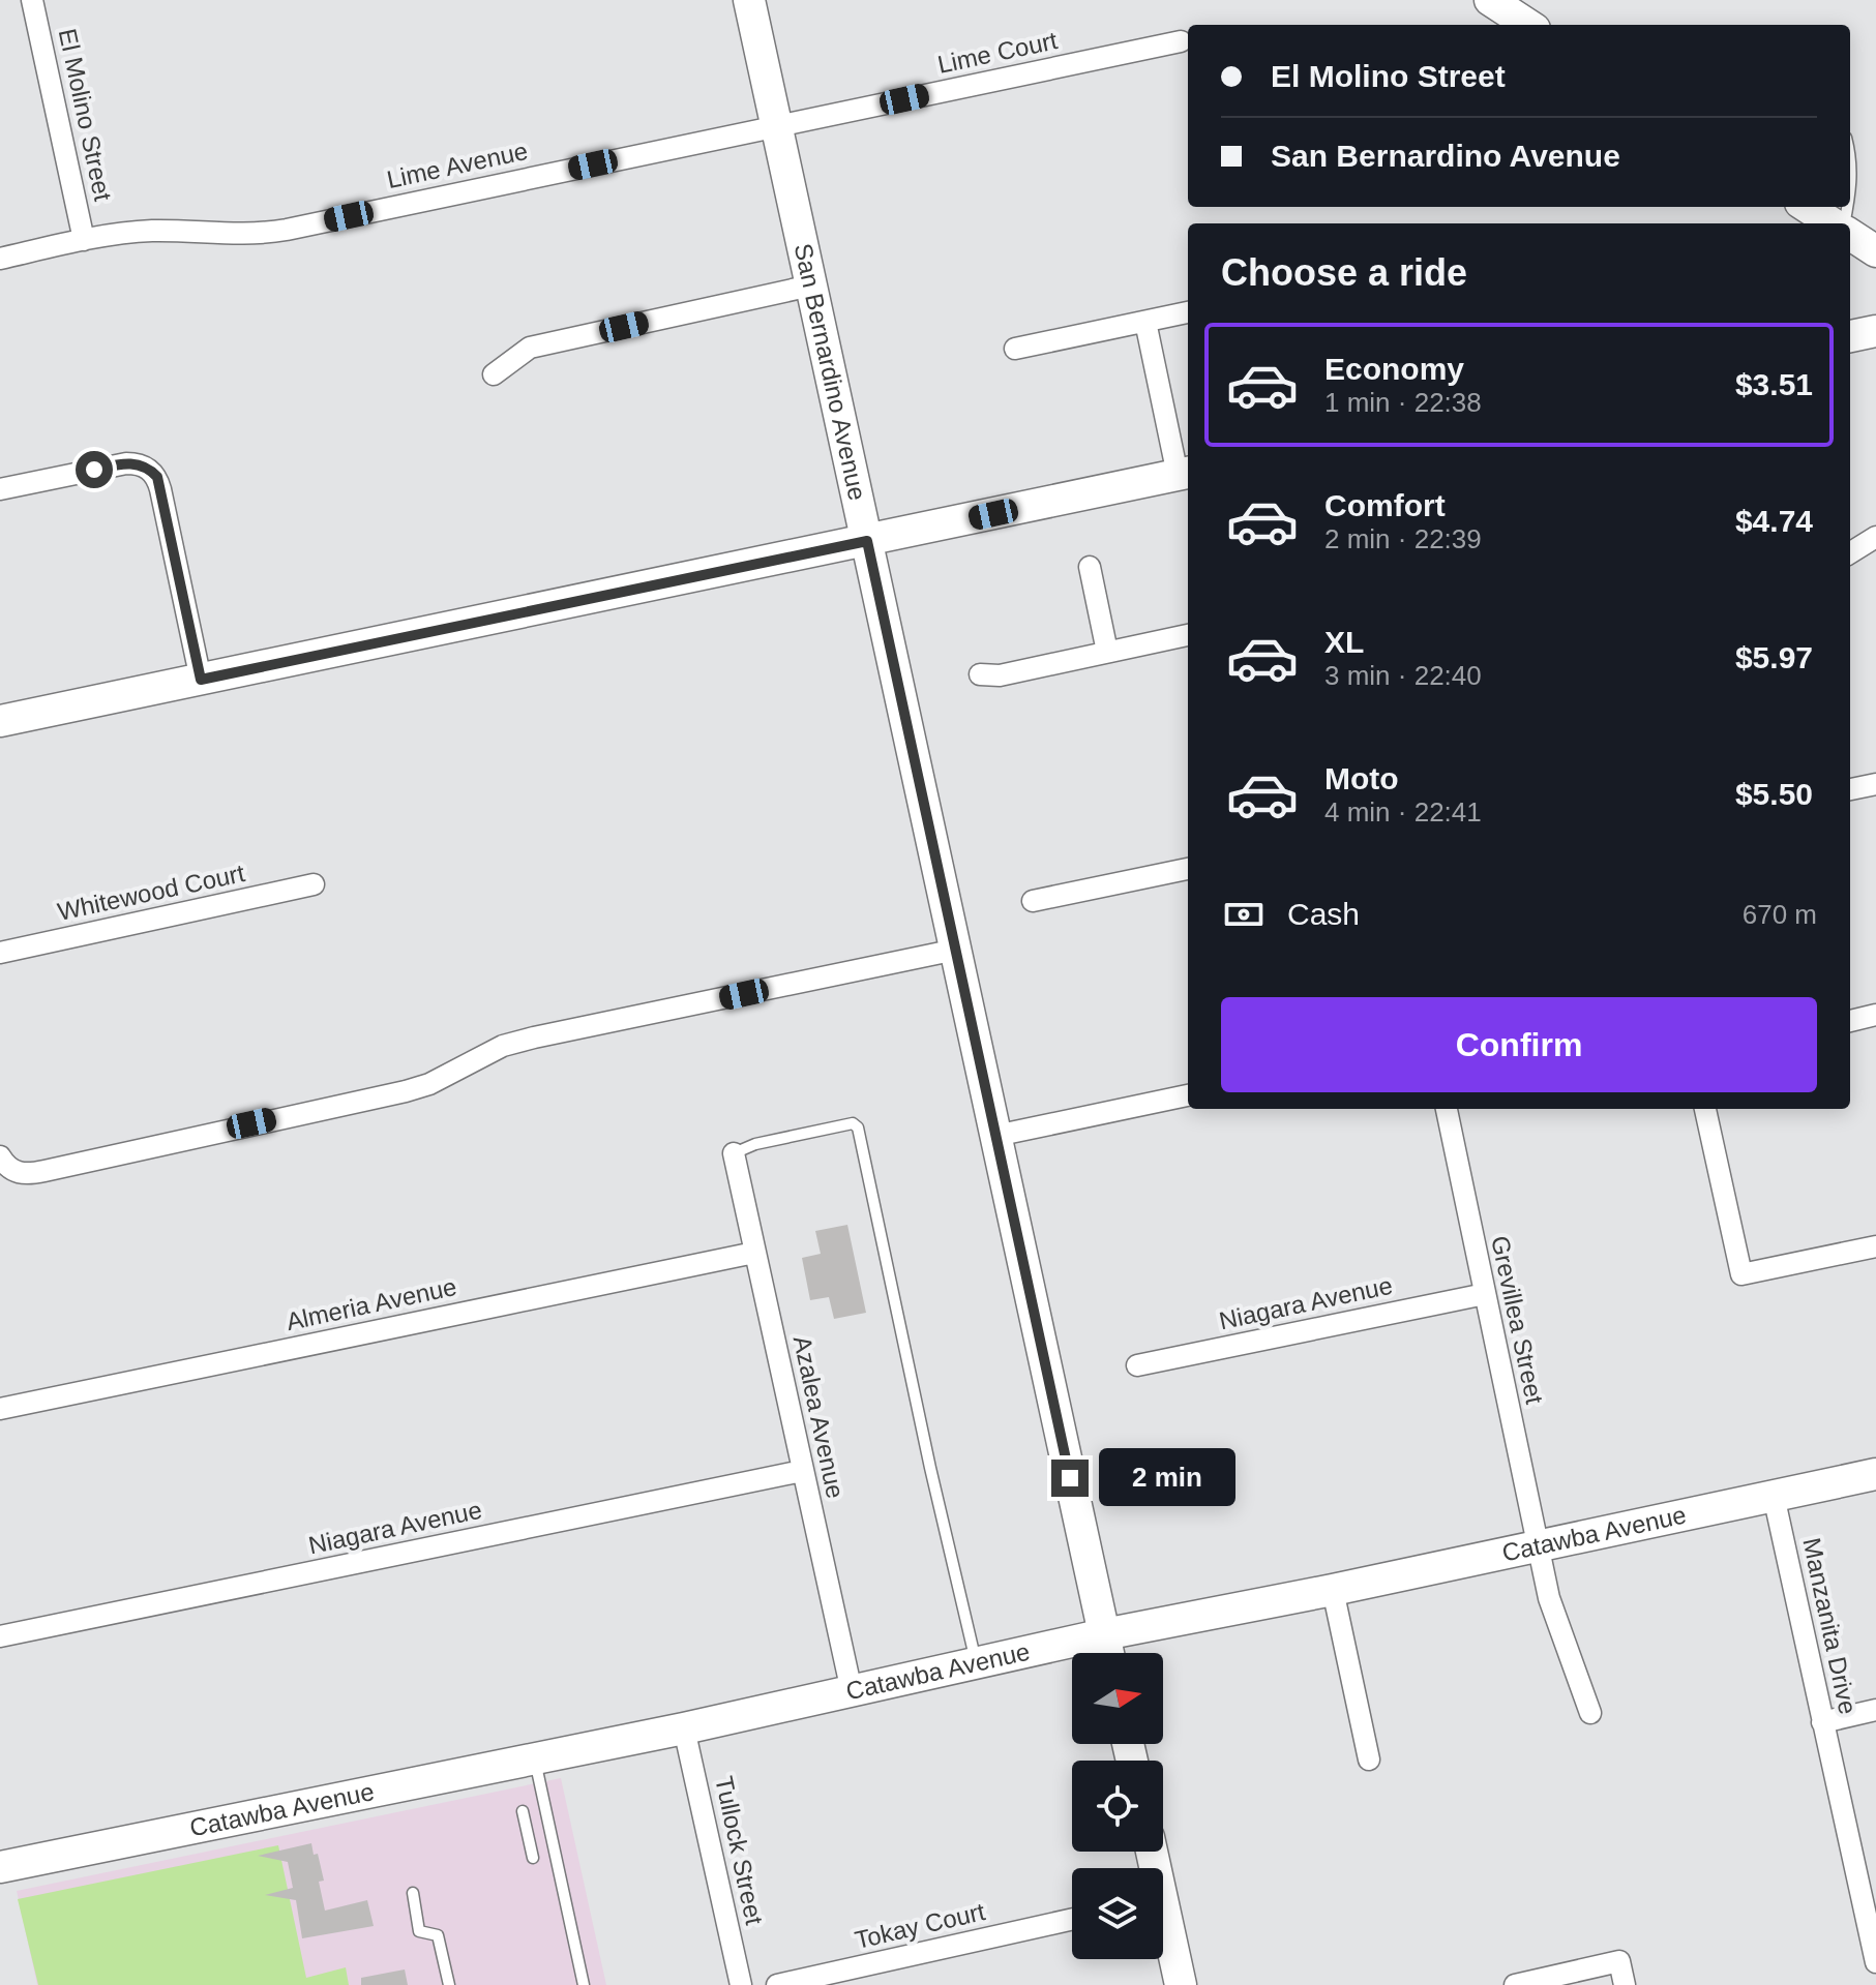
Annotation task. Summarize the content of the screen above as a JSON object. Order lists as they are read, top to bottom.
{
  "streets": {
    "street": [
      "Lime Court",
      "El Molino Street",
      "Lime Avenue",
      "San Bernardino Avenue",
      "Whitewood Court",
      "Niagara Avenue",
      "Almeria Avenue",
      "Grevillea Street",
      "Azalea Avenue",
      "Catawba Avenue",
      "Manzanita Drive",
      "Tullock Street",
      "Tokay Court"
    ]
  },
  "crossings": [
    ["Lime Court", "Lime Avenue"],
    ["Lime Court", "San Bernardino Avenue"],
    ["El Molino Street", "Lime Avenue"],
    ["Lime Avenue", "San Bernardino Avenue"],
    ["San Bernardino Avenue", "Catawba Avenue"],
    ["Niagara Avenue", "Grevillea Street"],
    ["Niagara Avenue", "Azalea Avenue"],
    ["Almeria Avenue", "Azalea Avenue"],
    ["Grevillea Street", "Catawba Avenue"],
    ["Azalea Avenue", "Catawba Avenue"],
    ["Catawba Avenue", "Manzanita Drive"],
    ["Catawba Avenue", "Tullock Street"]
  ],
  "north": "right",
  "page": {
    "banner": ["El Molino Street", "San Bernardino Avenue"],
    "heading": "Choose a ride",
    "list": [
      {
        "name": "Economy",
        "note": "1 min · 22:38",
        "value": "$3.51"
      },
      {
        "name": "Comfort",
        "note": "2 min · 22:39",
        "value": "$4.74"
      },
      {
        "name": "XL",
        "note": "3 min · 22:40",
        "value": "$5.97"
      },
      {
        "name": "Moto",
        "note": "4 min · 22:41",
        "value": "$5.50"
      }
    ],
    "pay": ["Cash", "670 m"],
    "buttons": "Confirm",
    "bubble": "2 min"
  }
}
